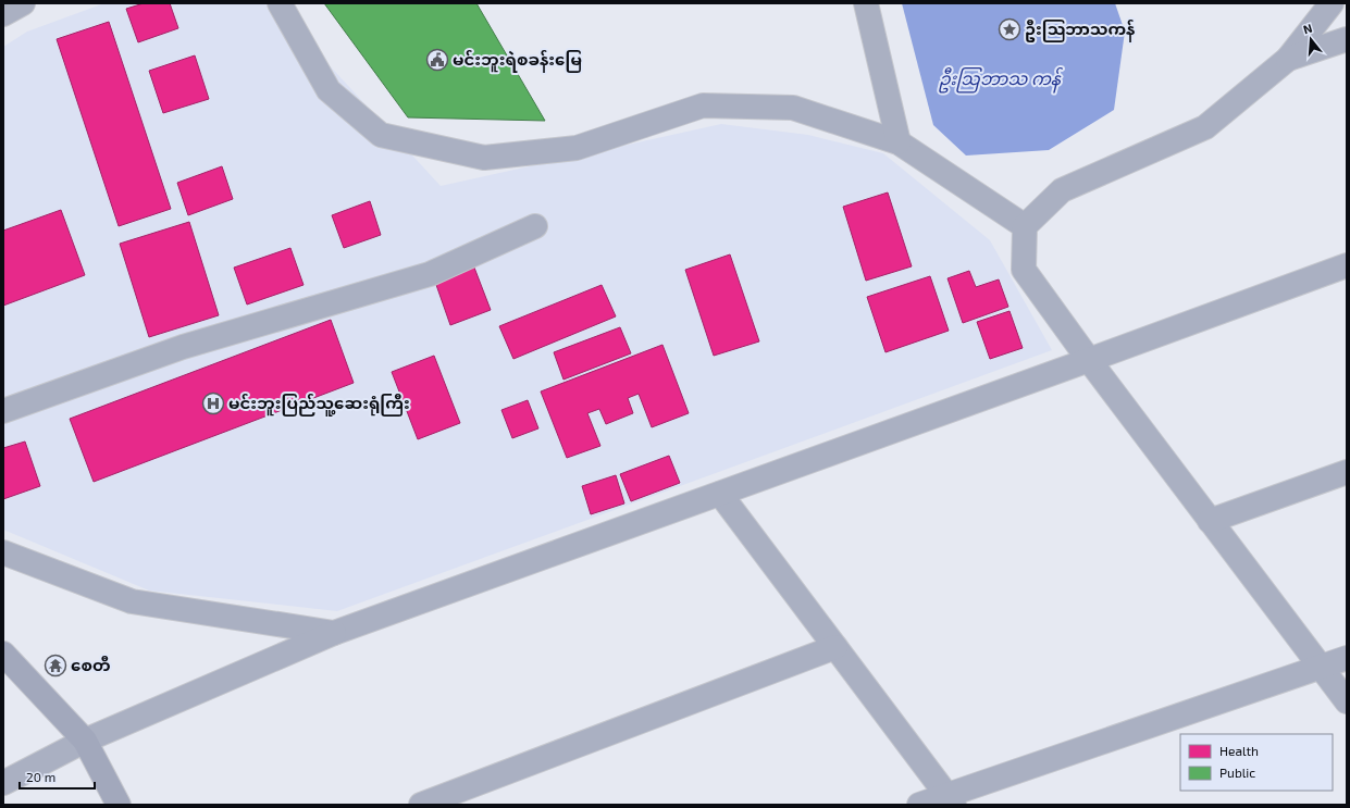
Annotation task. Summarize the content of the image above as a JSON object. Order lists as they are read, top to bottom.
{
  "water": ["ဦး‌ဩဘာသ ကန်"],
  "places": {
    "place": ["ဦးဩဘာသကန်"],
    "public building": ["မင်းဘူးရဲစခန်းမြေ"],
    "hospital": ["မင်းဘူးပြည်သူ့ဆေးရုံကြီး"],
    "temple": ["စေတီ"]
  },
  "legend": ["Health", "Public"],
  "scale_bar": "20 m",
  "north": "top"
}
